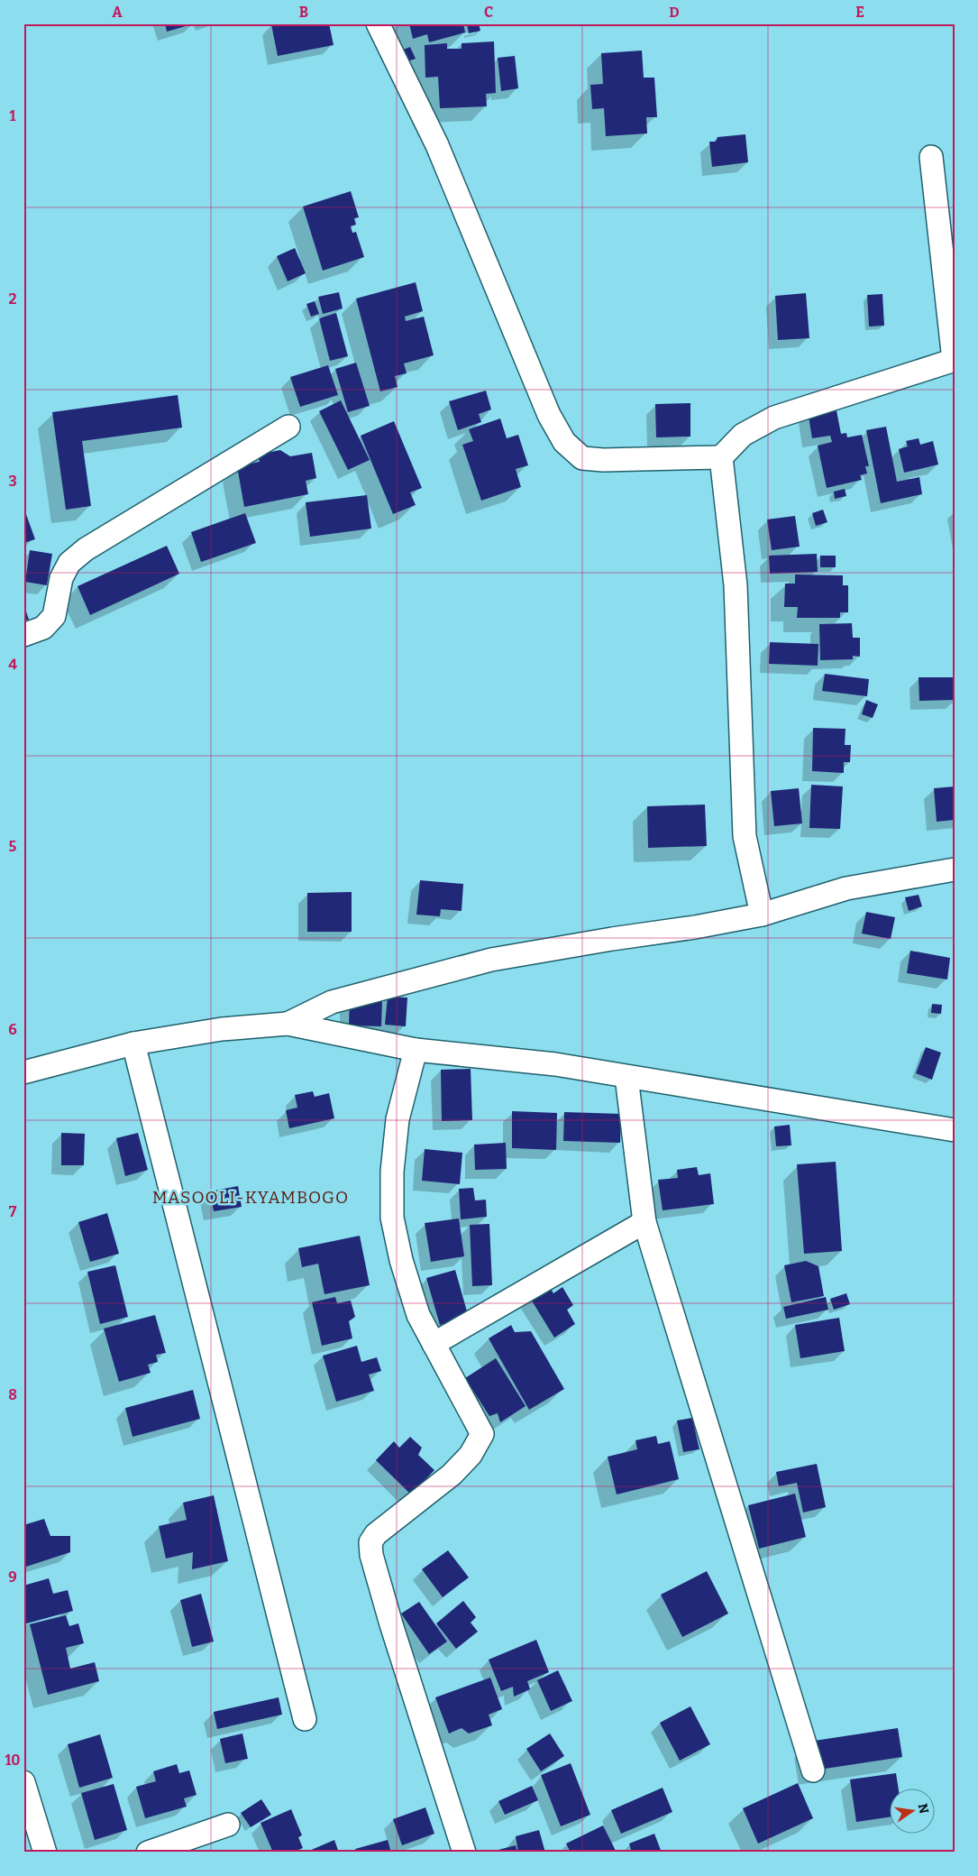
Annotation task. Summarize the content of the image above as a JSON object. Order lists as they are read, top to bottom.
{
  "districts": ["MASOOLI-KYAMBOGO"],
  "north": "right",
  "grid": {
    "columns": [
      "A",
      "B",
      "C",
      "D",
      "E"
    ],
    "rows": [
      "1",
      "2",
      "3",
      "4",
      "5",
      "6",
      "7",
      "8",
      "9",
      "10"
    ]
  }
}
